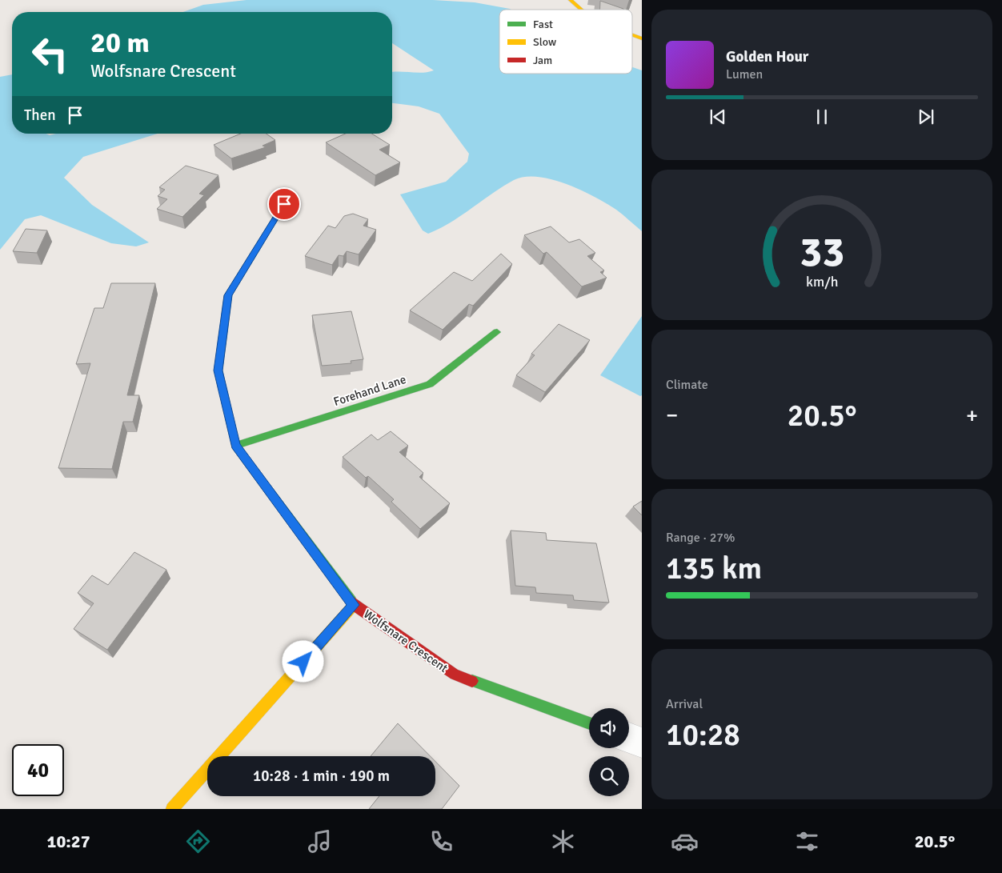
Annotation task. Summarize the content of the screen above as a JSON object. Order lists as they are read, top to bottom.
{
  "streets": {
    "street": ["Forehand Lane", "Wolfsnare Crescent"]
  },
  "crossings": [
    ["Forehand Lane", "Wolfsnare Crescent"]
  ],
  "legend": ["Fast", "Slow", "Jam"],
  "page": {
    "turn": ["20 m", "Wolfsnare Crescent"],
    "song": ["Golden Hour", "Lumen"],
    "then": "Then",
    "tile": [
      "Climate",
      ["Range · 27%", "135 km"],
      ["Arrival", "10:28"]
    ],
    "heat": ["−", "20.5°", "+"],
    "limit": "40",
    "trip": "10:28 · 1 min · 190 m",
    "tabs": ["10:27", "20.5°"],
    "gauge": ["33", "km/h"]
  }
}
